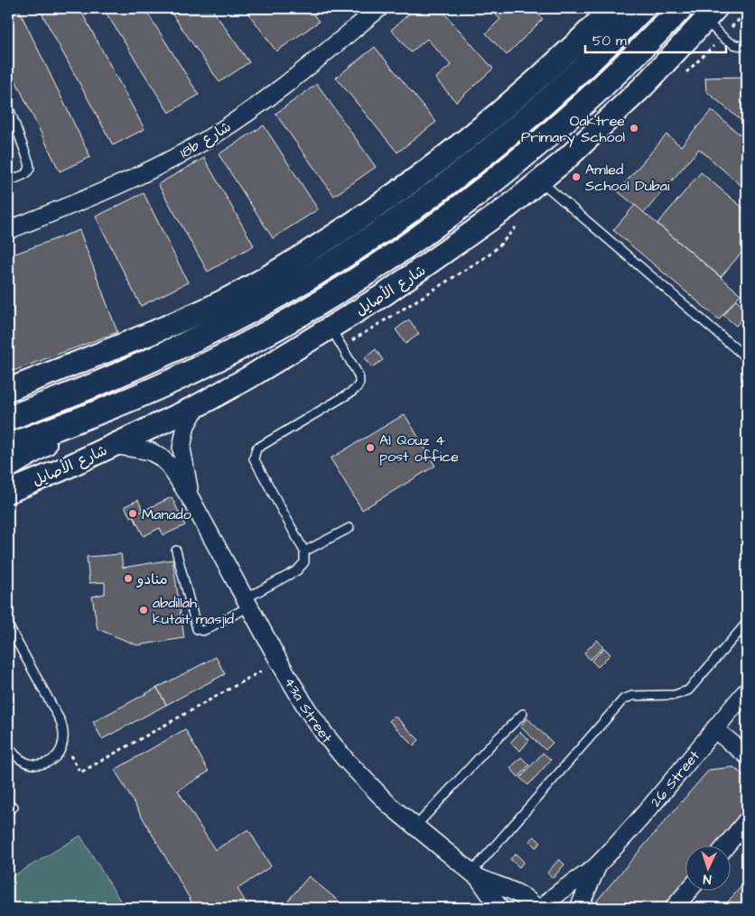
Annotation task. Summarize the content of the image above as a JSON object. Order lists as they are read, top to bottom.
{
  "streets": {
    "street": [
      "18b شارع",
      "شارع الأصايل",
      "43a Street",
      "26 Street"
    ]
  },
  "crossings": [
    ["شارع الأصايل", "43a Street"]
  ],
  "places": [
    "Oaktree Primary School",
    "Amled School Dubai",
    "Al Qouz 4 post office",
    "Manado",
    "منادو",
    "abdillah kutait masjid"
  ],
  "scale_bar": "50 m",
  "north": "bottom"
}
